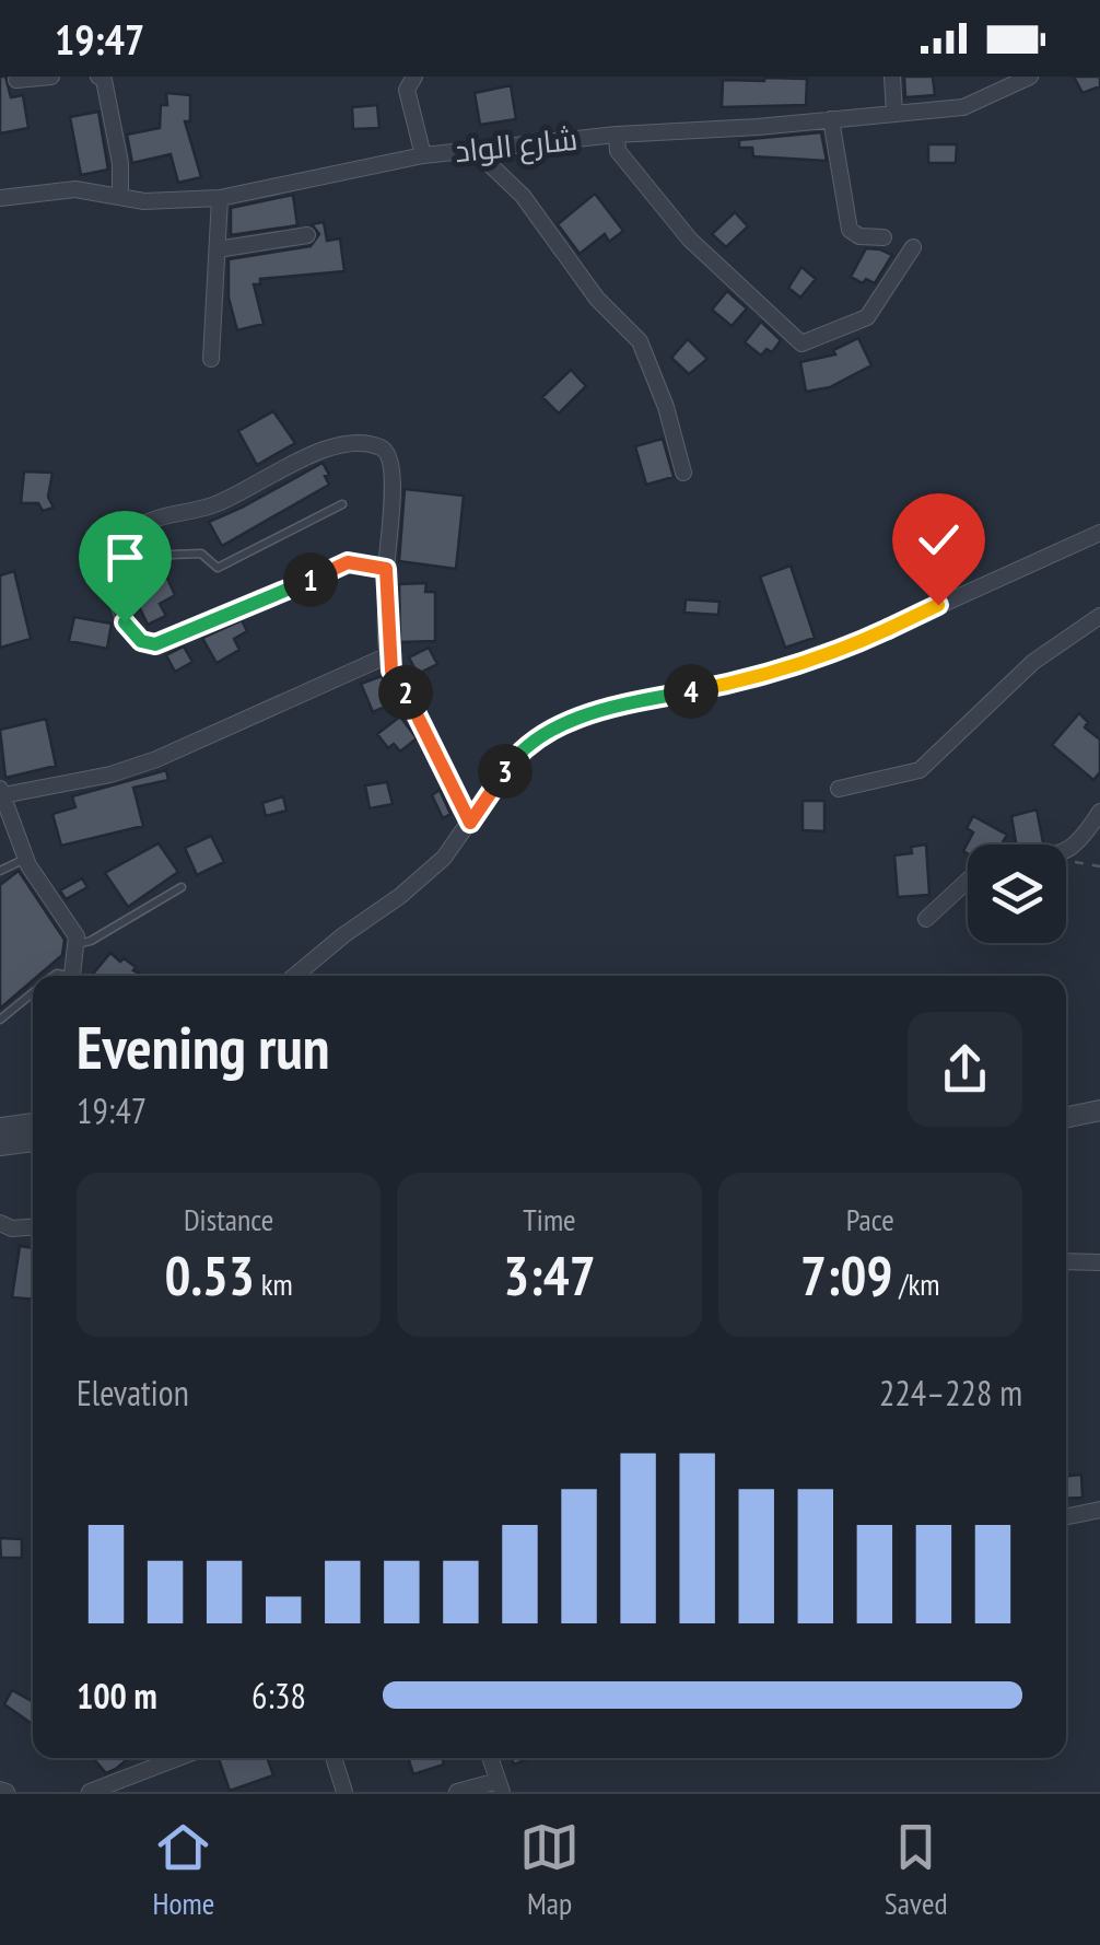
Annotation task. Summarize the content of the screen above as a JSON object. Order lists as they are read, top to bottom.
{
  "streets": {
    "street": ["شارع الواد"]
  },
  "page": {
    "status": "19:47",
    "pins": [
      "1",
      "4",
      "2",
      "3"
    ],
    "heading": ["Evening run", "19:47"],
    "stats": [
      ["Distance", "0.53 km"],
      ["Time", "3:47"],
      ["Pace", "7:09 /km"]
    ],
    "chart": ["Elevation", "224–228 m"],
    "list": [
      {
        "name": "100 m",
        "note": "6:38"
      }
    ],
    "tabs": ["Home", "Map", "Saved"]
  }
}
